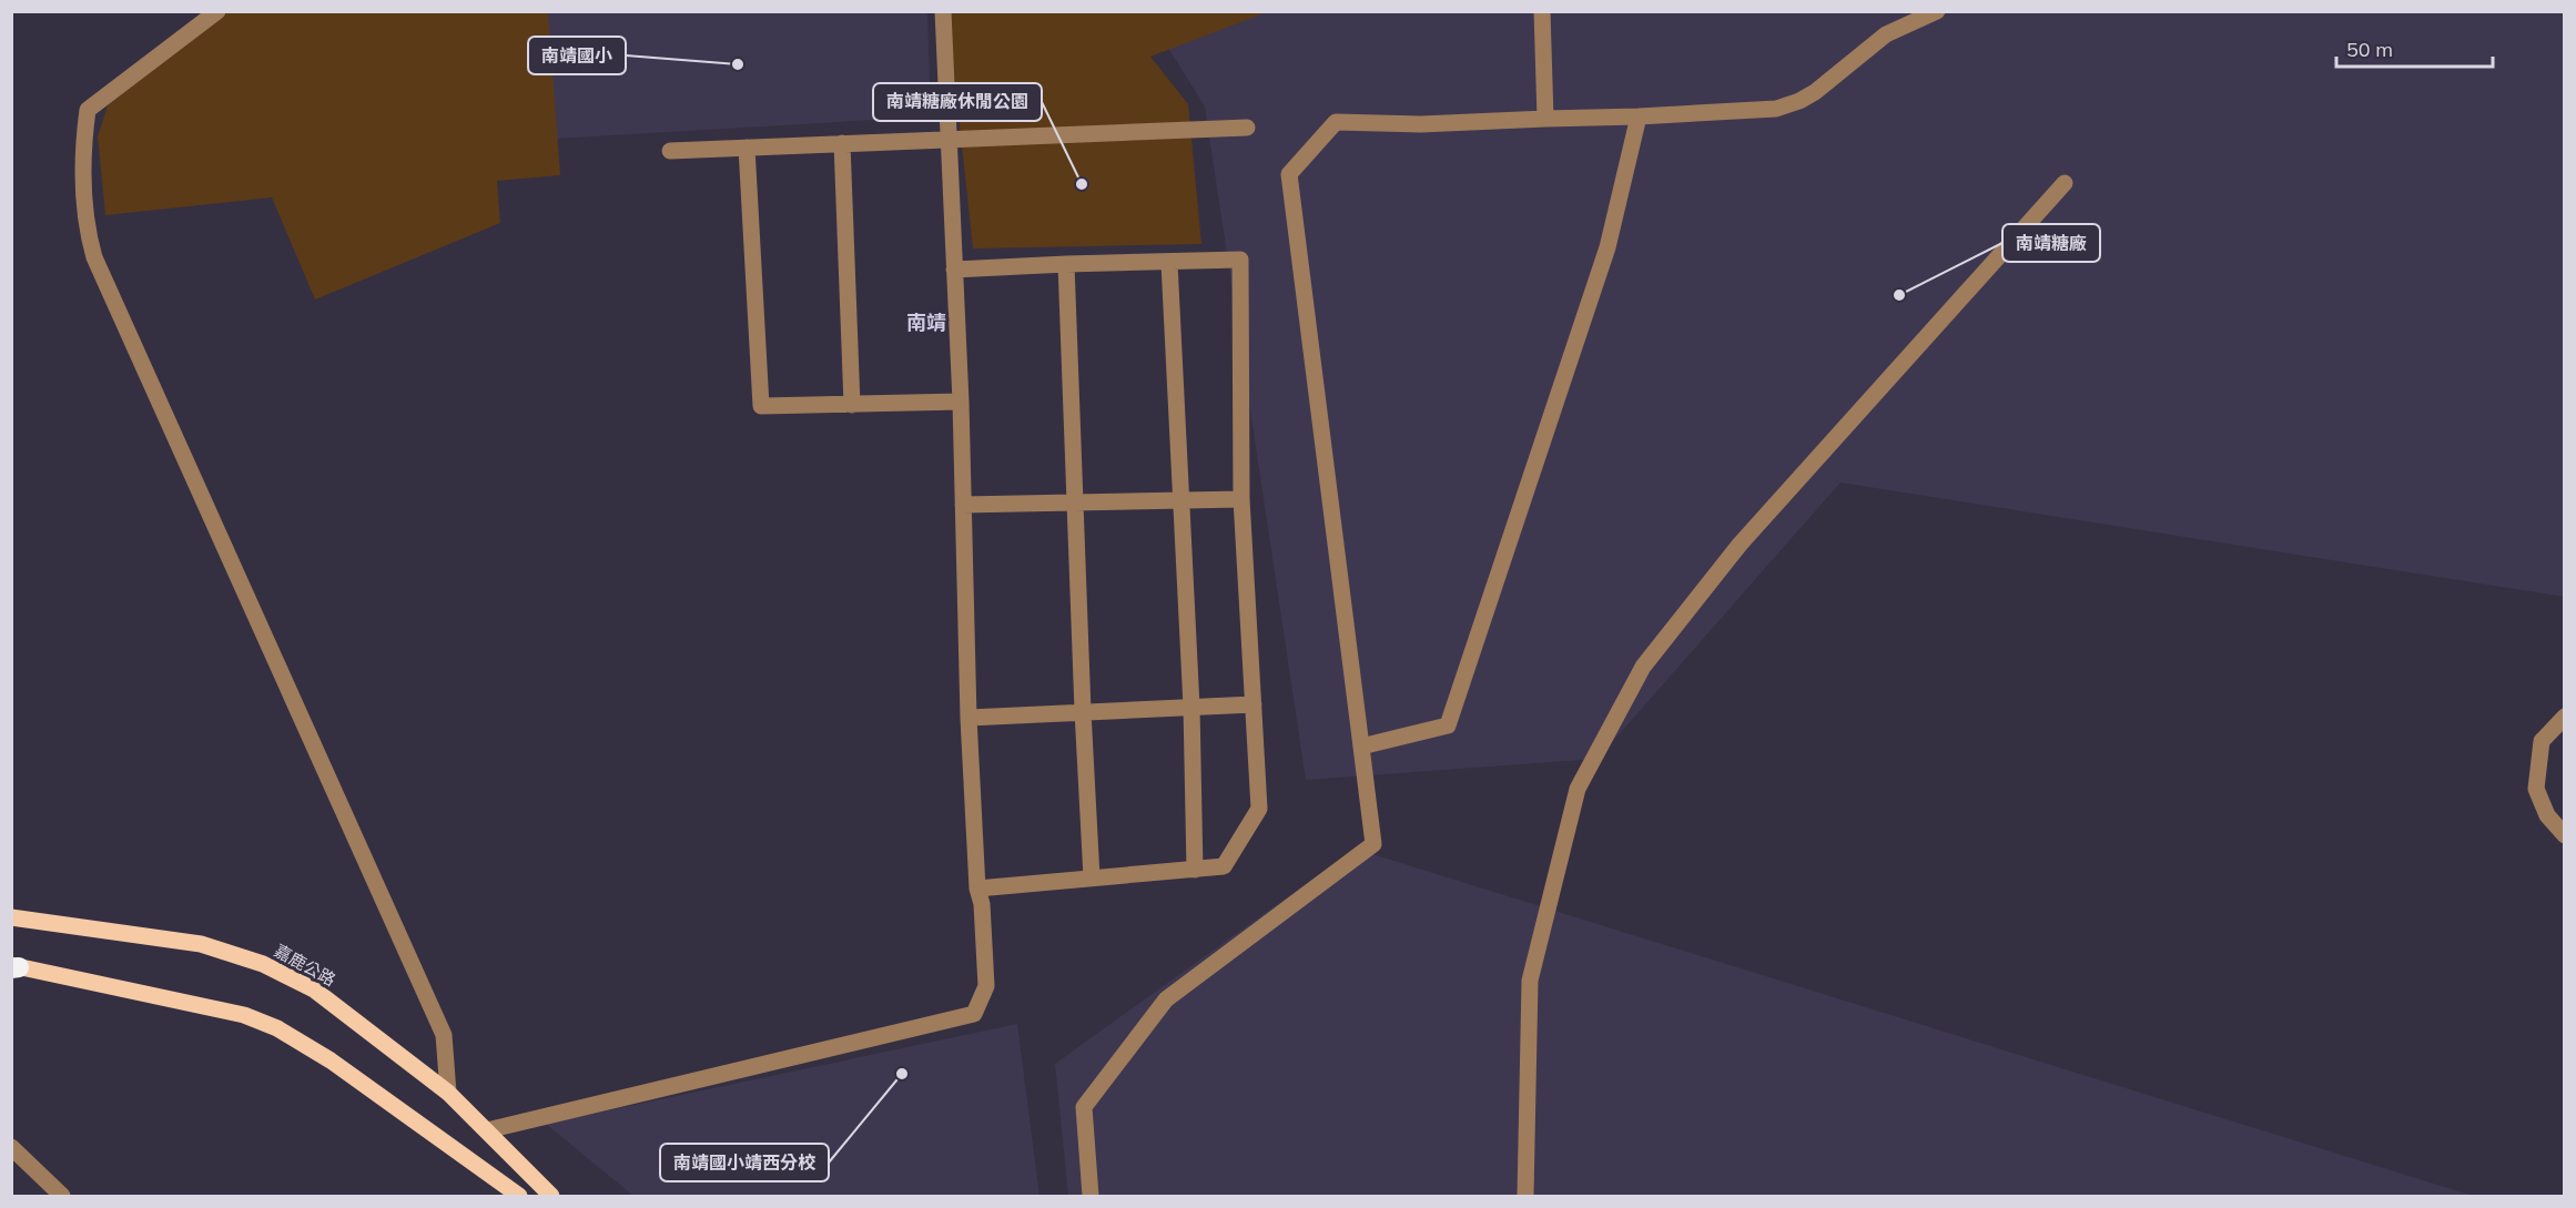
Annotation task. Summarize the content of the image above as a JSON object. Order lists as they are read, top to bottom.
{
  "streets": {
    "main road": ["嘉鹿公路"]
  },
  "districts": ["南靖"],
  "places": [
    "南靖國小",
    "南靖糖廠休閒公園",
    "南靖糖廠",
    "南靖國小靖西分校"
  ],
  "scale_bar": "50 m"
}
